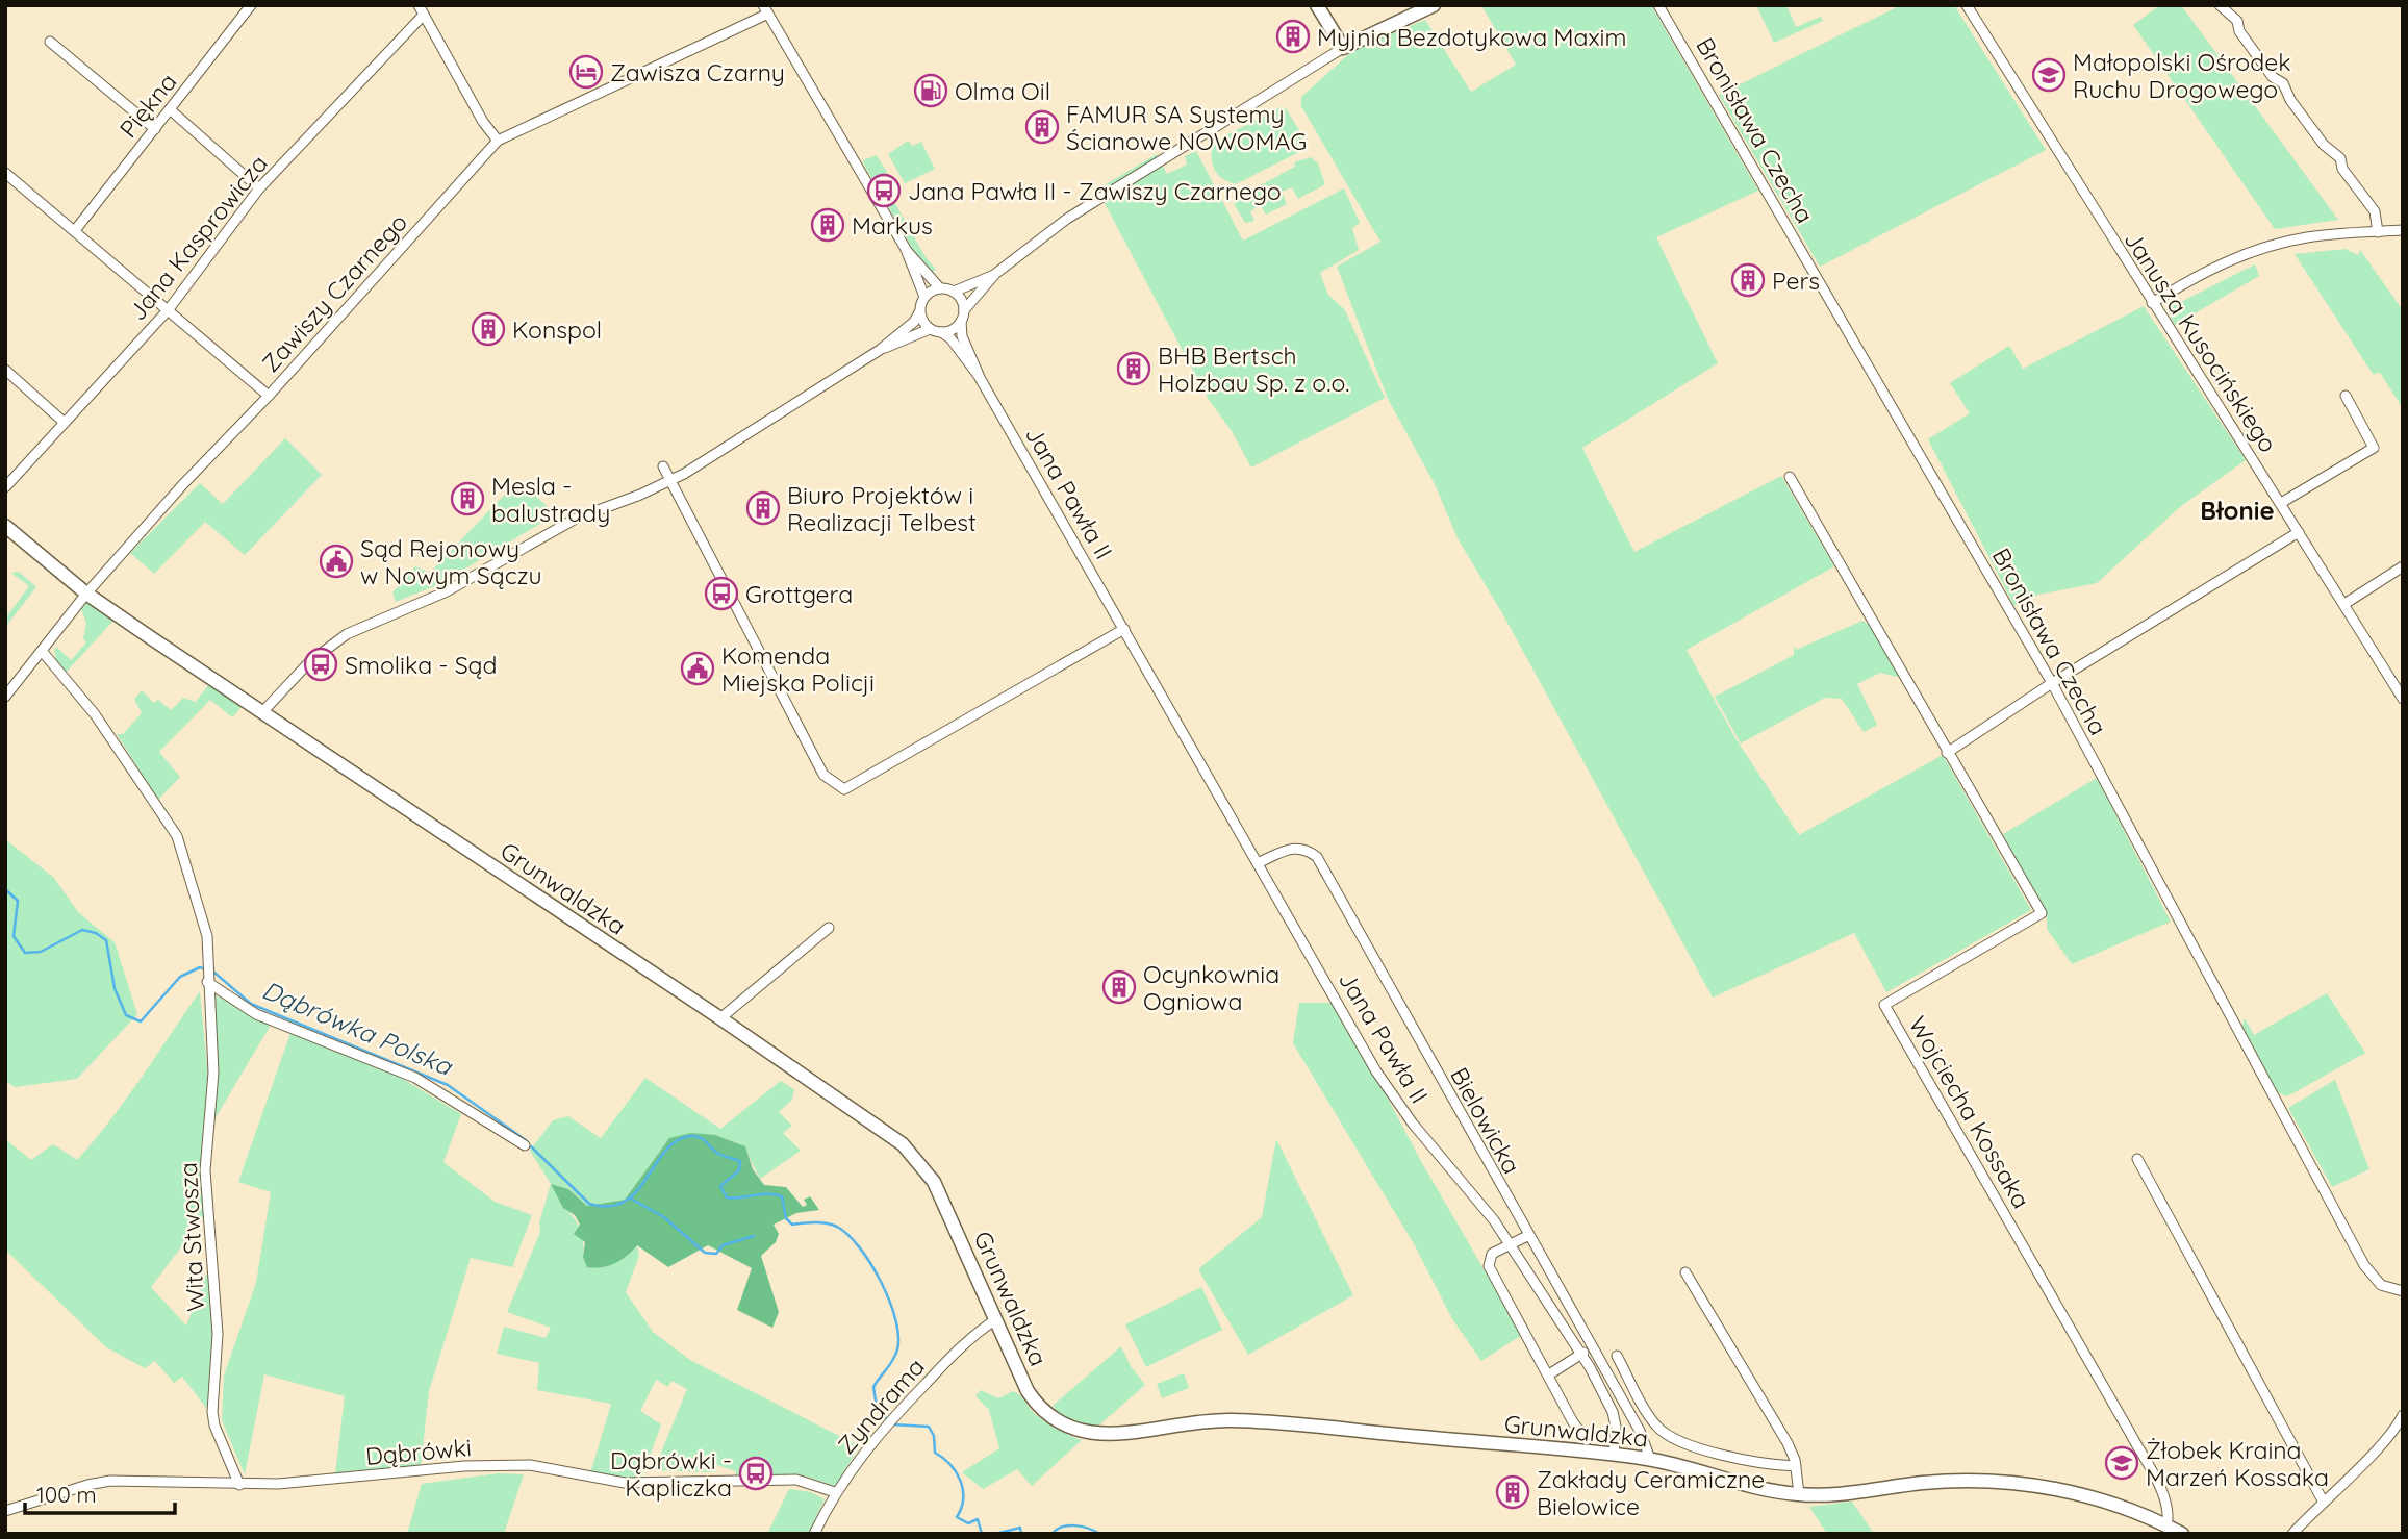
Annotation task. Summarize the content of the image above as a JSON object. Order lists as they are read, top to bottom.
{
  "streets": {
    "street": [
      "Piękna",
      "Bronisława Czecha",
      "Jana Kasprowicza",
      "Zawiszy Czarnego",
      "Janusza Kusocińskiego",
      "Jana Pawła II",
      "Grunwaldzka",
      "Wojciecha Kossaka",
      "Bielowicka",
      "Wita Stwosza",
      "Zyndrama",
      "Dąbrówki"
    ]
  },
  "crossings": [
    ["Zawiszy Czarnego", "Grunwaldzka"],
    ["Zawiszy Czarnego", "Wita Stwosza"],
    ["Jana Pawła II", "Grunwaldzka"],
    ["Jana Pawła II", "Bielowicka"],
    ["Grunwaldzka", "Wojciecha Kossaka"],
    ["Grunwaldzka", "Bielowicka"],
    ["Grunwaldzka", "Zyndrama"],
    ["Wita Stwosza", "Dąbrówki"],
    ["Zyndrama", "Dąbrówki"]
  ],
  "districts": ["Błonie"],
  "water": ["Dąbrówka Polska"],
  "places": {
    "building": [
      "Myjnia Bezdotykowa Maxim",
      "FAMUR SA Systemy Ścianowe NOWOMAG",
      "Markus",
      "Pers",
      "Konspol",
      "BHB Bertsch Holzbau Sp. z o.o.",
      "Mesla - balustrady",
      "Biuro Projektów i Realizacji Telbest",
      "Ocynkownia Ogniowa",
      "Zakłady Ceramiczne Bielowice"
    ],
    "hotel": ["Zawisza Czarny"],
    "school or university": ["Małopolski Ośrodek Ruchu Drogowego", "Żłobek Kraina Marzeń Kossaka"],
    "fuel station": ["Olma Oil"],
    "bus stop": [
      "Jana Pawła II - Zawiszy Czarnego",
      "Grottgera",
      "Smolika - Sąd",
      "Dąbrówki - Kapliczka"
    ],
    "public building": ["Sąd Rejonowy w Nowym Sączu", "Komenda Miejska Policji"]
  },
  "scale_bar": "100 m"
}
